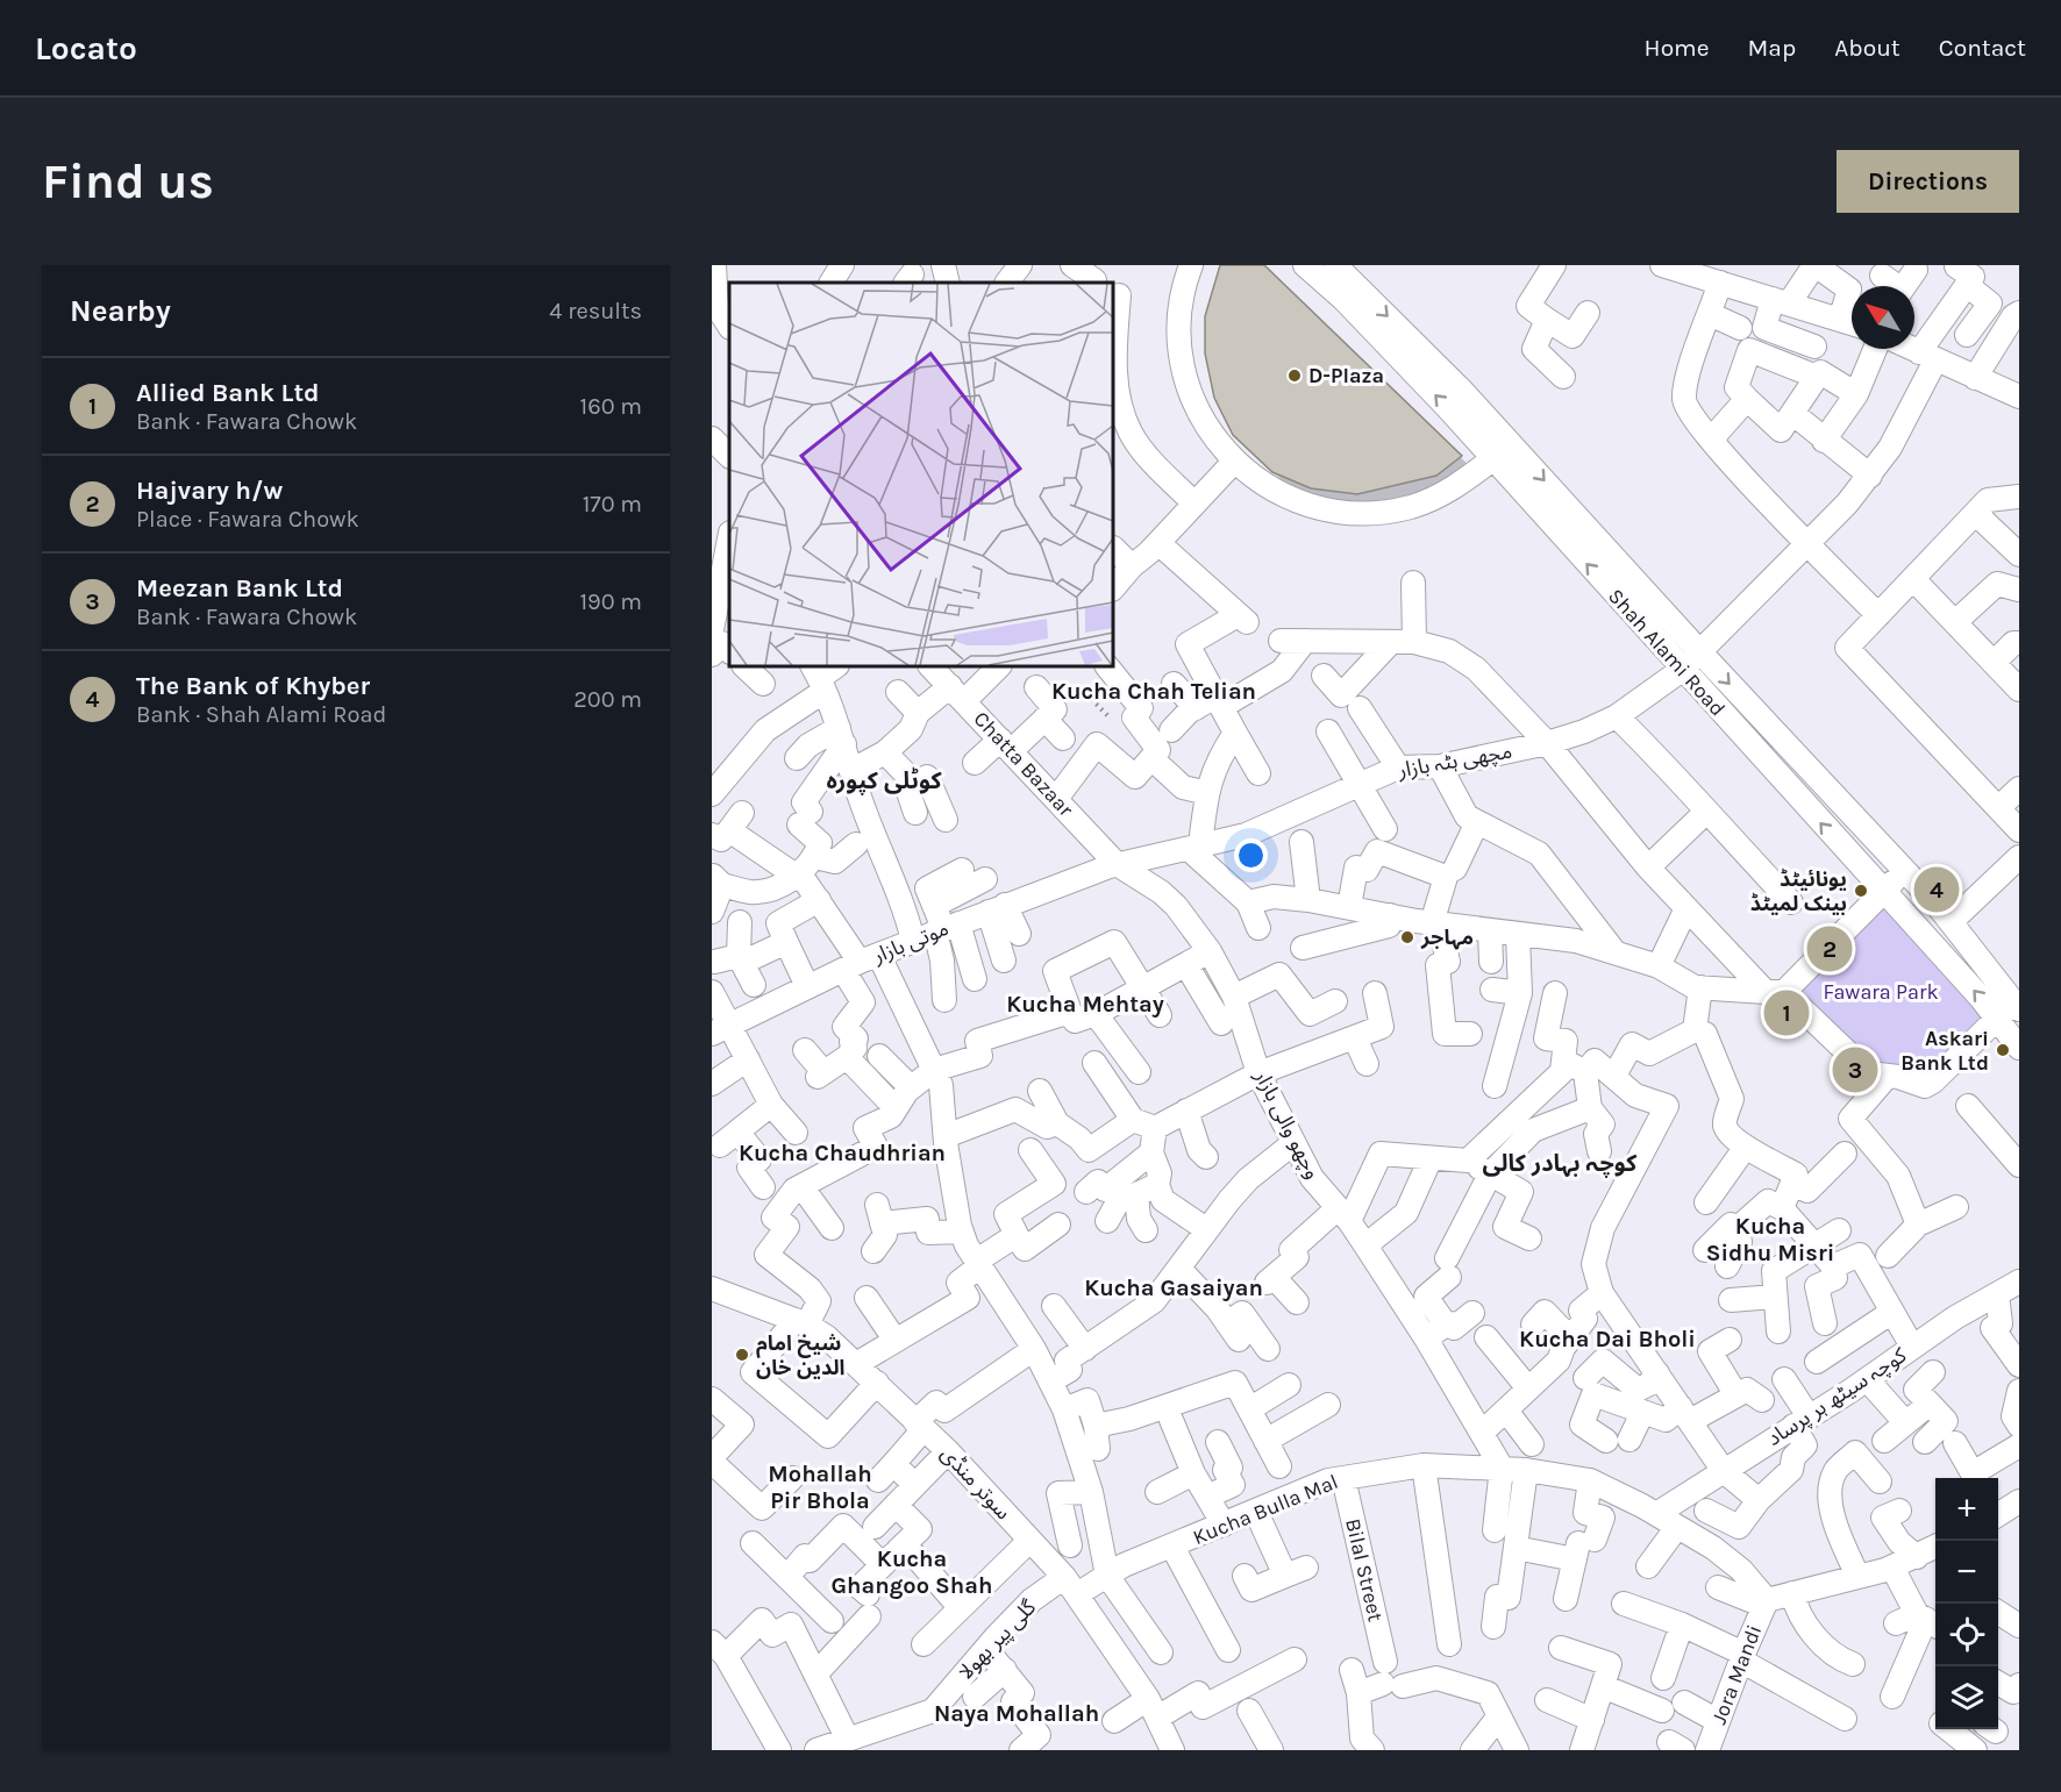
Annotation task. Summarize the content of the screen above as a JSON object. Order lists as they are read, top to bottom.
{
  "streets": {
    "street": [
      "Shah Alami Road",
      "مچھی ہٹہ بازار",
      "Chatta Bazaar",
      "موتی بازار",
      "وچھو والی بازار",
      "کوچہ سیٹھ ہر پرساد",
      "سوتر منڈی",
      "Kucha Bulla Mal",
      "Bilal Street",
      "گلی پیر بھولا",
      "Jora Mandi"
    ]
  },
  "crossings": [
    ["Shah Alami Road", "مچھی ہٹہ بازار"],
    ["مچھی ہٹہ بازار", "Chatta Bazaar"],
    ["مچھی ہٹہ بازار", "موتی بازار"],
    ["مچھی ہٹہ بازار", "وچھو والی بازار"],
    ["Chatta Bazaar", "موتی بازار"],
    ["Chatta Bazaar", "وچھو والی بازار"],
    ["موتی بازار", "وچھو والی بازار"],
    ["وچھو والی بازار", "Kucha Bulla Mal"],
    ["کوچہ سیٹھ ہر پرساد", "Kucha Bulla Mal"],
    ["سوتر منڈی", "Kucha Bulla Mal"],
    ["سوتر منڈی", "گلی پیر بھولا"],
    ["Kucha Bulla Mal", "Bilal Street"],
    ["Kucha Bulla Mal", "گلی پیر بھولا"],
    ["Kucha Bulla Mal", "Jora Mandi"]
  ],
  "districts": [
    "Kucha Chah Telian",
    "کوٹلی کپورہ",
    "Kucha Mehtay",
    "Kucha Chaudhrian",
    "کوچہ بہادر کالی",
    "Kucha Sidhu Misri",
    "Kucha Gasaiyan",
    "Kucha Dai Bholi",
    "Mohallah Pir Bhola",
    "Kucha Ghangoo Shah",
    "Naya Mohallah"
  ],
  "parks": ["Fawara Park"],
  "places": [
    "D-Plaza",
    "یونائیٹڈ بینک لمیٹڈ",
    "مہاجر",
    "Askari Bank Ltd",
    "شیخ امام الدین خان"
  ],
  "north": "top left",
  "page": {
    "header": "Locato",
    "nav": [
      "Home",
      "Map",
      "About",
      "Contact"
    ],
    "buttons": "Directions",
    "title": "Find us",
    "heading": ["Nearby", "4 results"],
    "list": [
      {
        "mark": "1",
        "name": "Allied Bank Ltd",
        "note": "Bank · Fawara Chowk",
        "value": "160 m"
      },
      {
        "mark": "2",
        "name": "Hajvary h/w",
        "note": "Place · Fawara Chowk",
        "value": "170 m"
      },
      {
        "mark": "3",
        "name": "Meezan Bank Ltd",
        "note": "Bank · Fawara Chowk",
        "value": "190 m"
      },
      {
        "mark": "4",
        "name": "The Bank of Khyber",
        "note": "Bank · Shah Alami Road",
        "value": "200 m"
      }
    ],
    "pins": [
      "4",
      "2",
      "1",
      "3"
    ],
    "map_buttons": ["+", "−"]
  }
}
